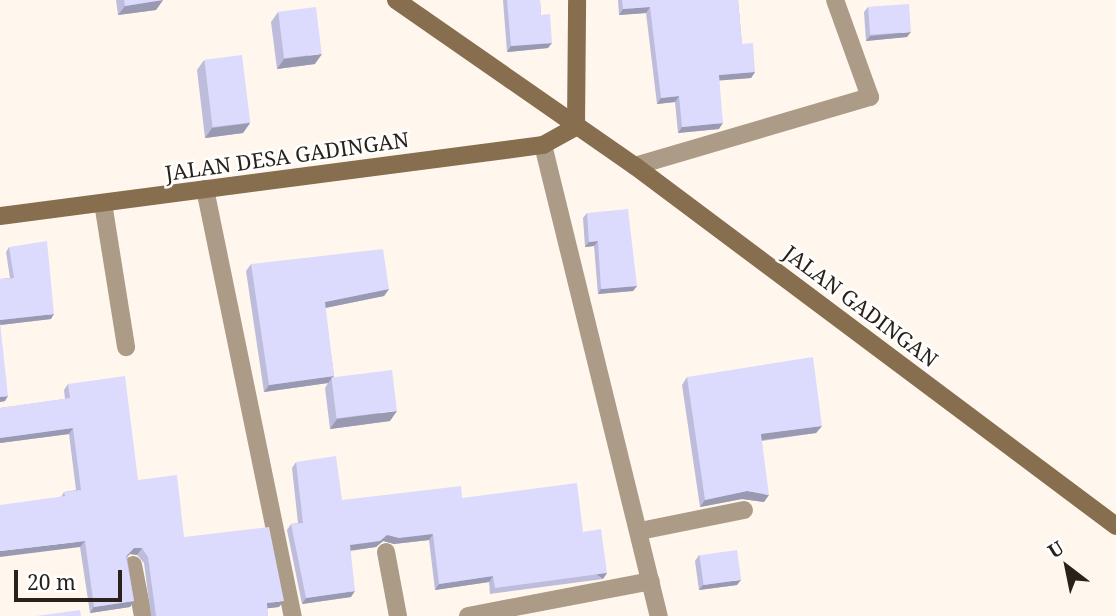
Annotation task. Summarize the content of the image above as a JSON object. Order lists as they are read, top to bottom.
{
  "streets": {
    "street": ["JALAN DESA GADINGAN", "JALAN GADINGAN"]
  },
  "crossings": [
    ["JALAN DESA GADINGAN", "JALAN GADINGAN"]
  ],
  "scale_bar": "20 m",
  "north": "top left"
}
